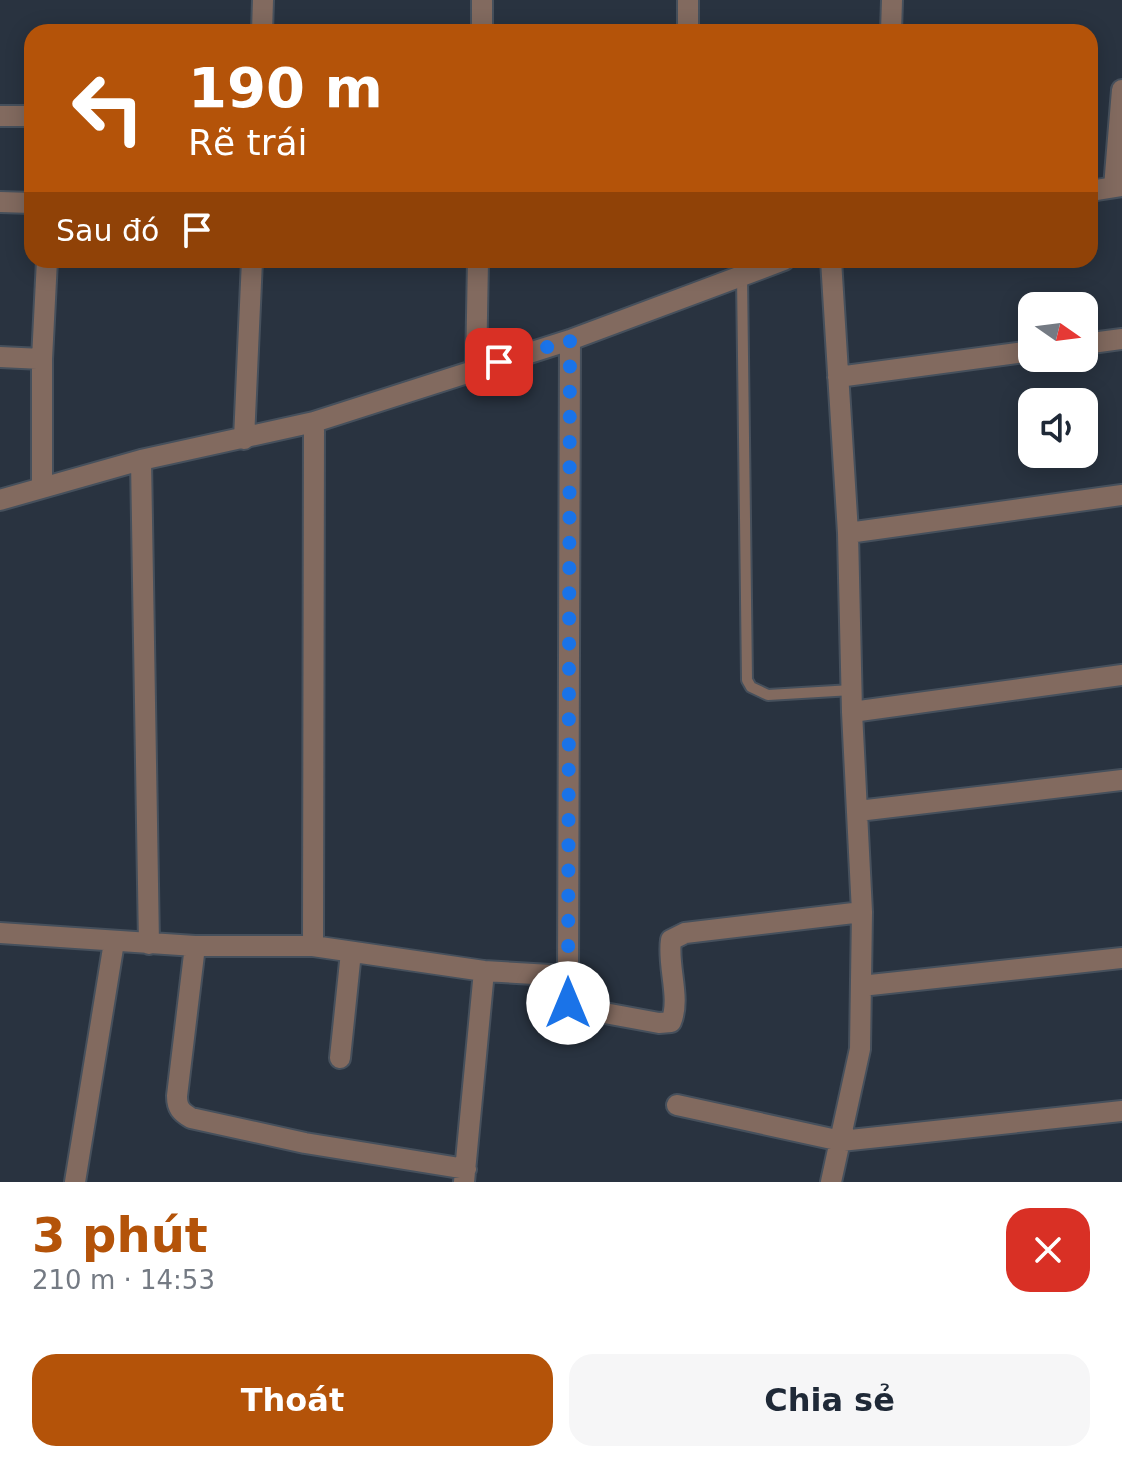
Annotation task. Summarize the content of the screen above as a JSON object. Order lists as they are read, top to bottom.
{
  "north": "right",
  "page": {
    "turn": ["190 m", "Rẽ trái"],
    "then": "Sau đó",
    "heading": ["3 phút", "210 m · 14:53"],
    "buttons": ["Thoát", "Chia sẻ"]
  }
}
